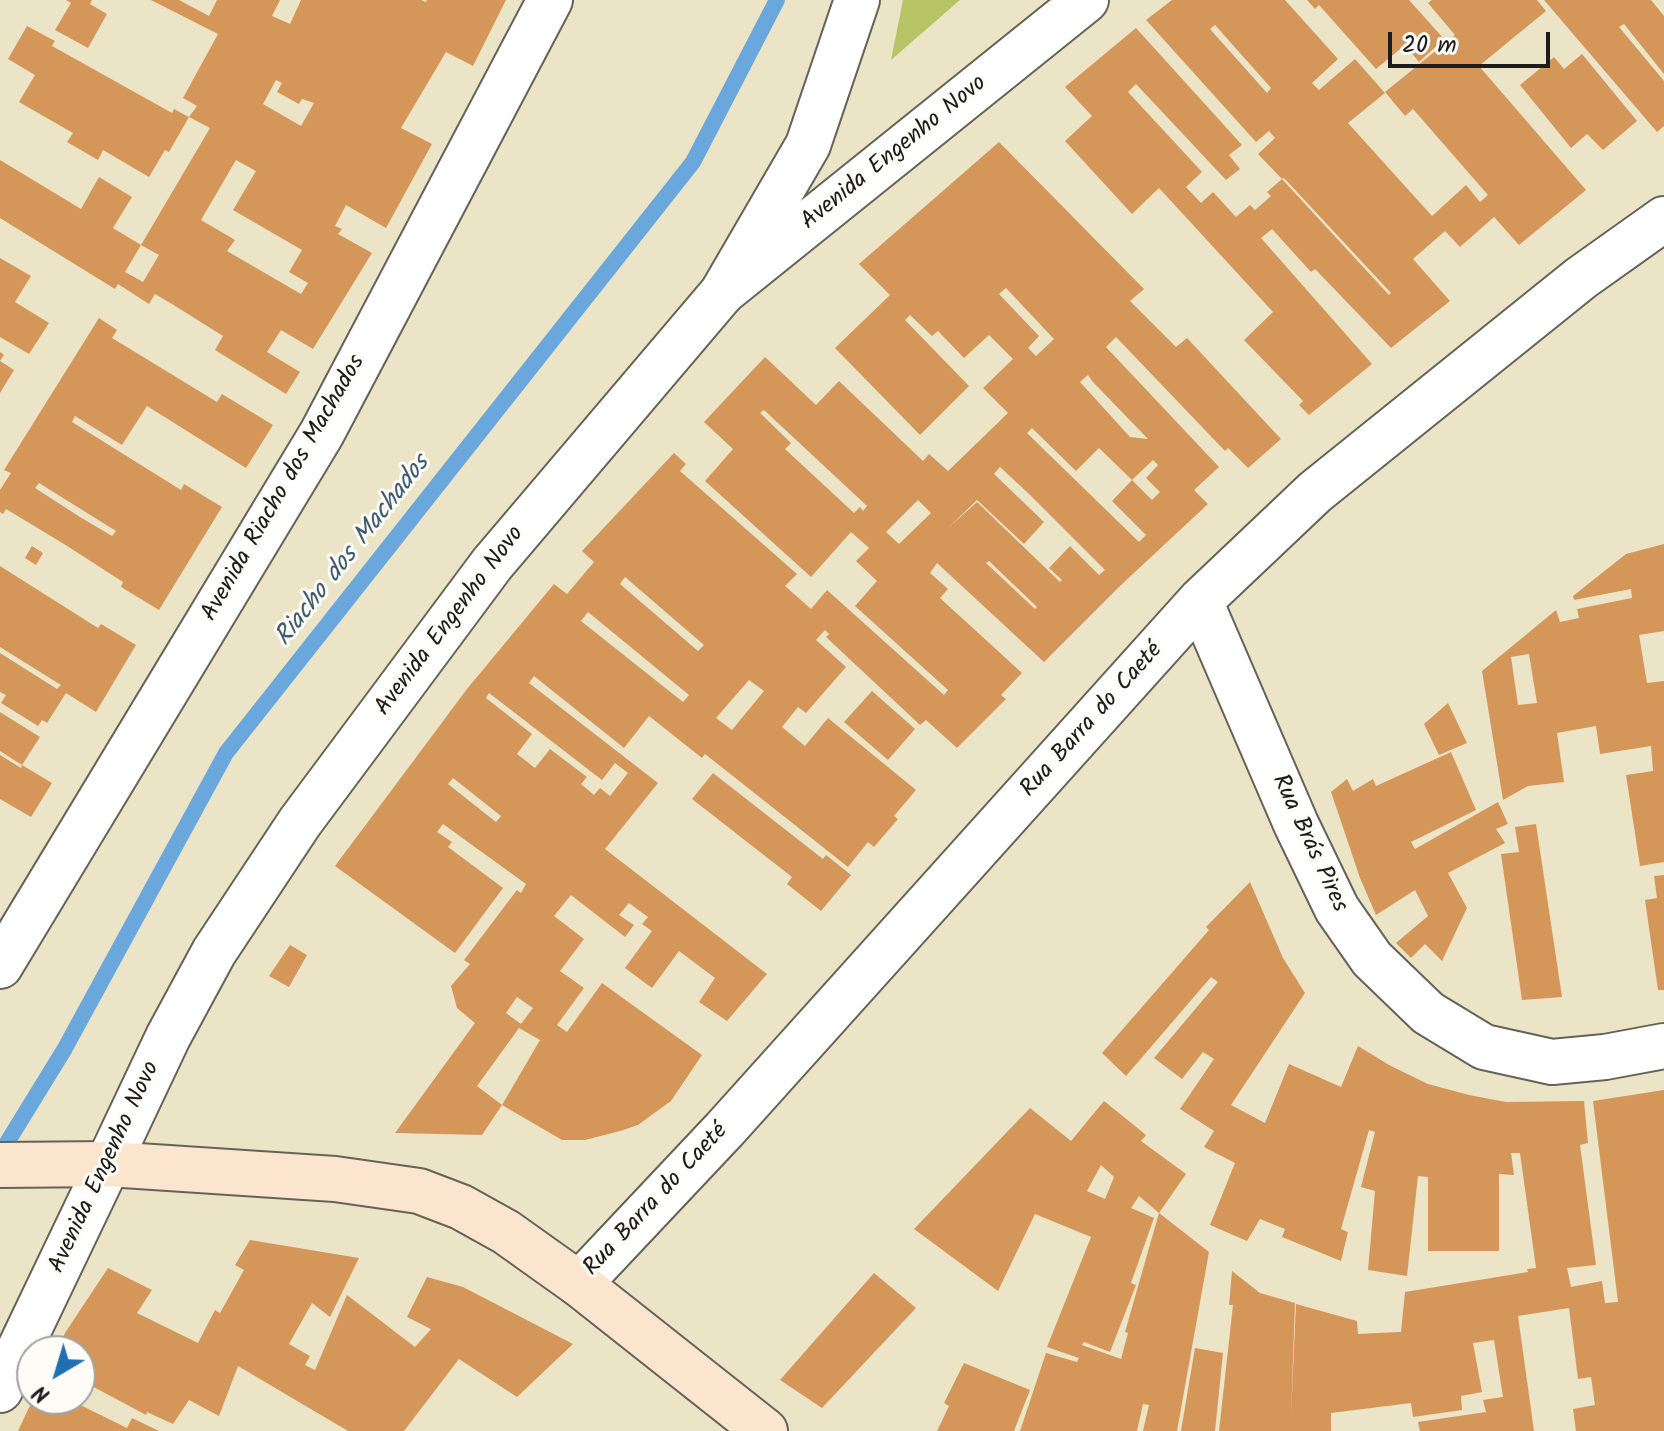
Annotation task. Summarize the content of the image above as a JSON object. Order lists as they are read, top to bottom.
{
  "streets": {
    "street": [
      "Avenida Engenho Novo",
      "Avenida Riacho dos Machados",
      "Rua Barra do Caeté",
      "Rua Brás Pires"
    ]
  },
  "crossings": [
    ["Rua Barra do Caeté", "Rua Brás Pires"]
  ],
  "water": ["Riacho dos Machados"],
  "scale_bar": "20 m",
  "north": "bottom left"
}
